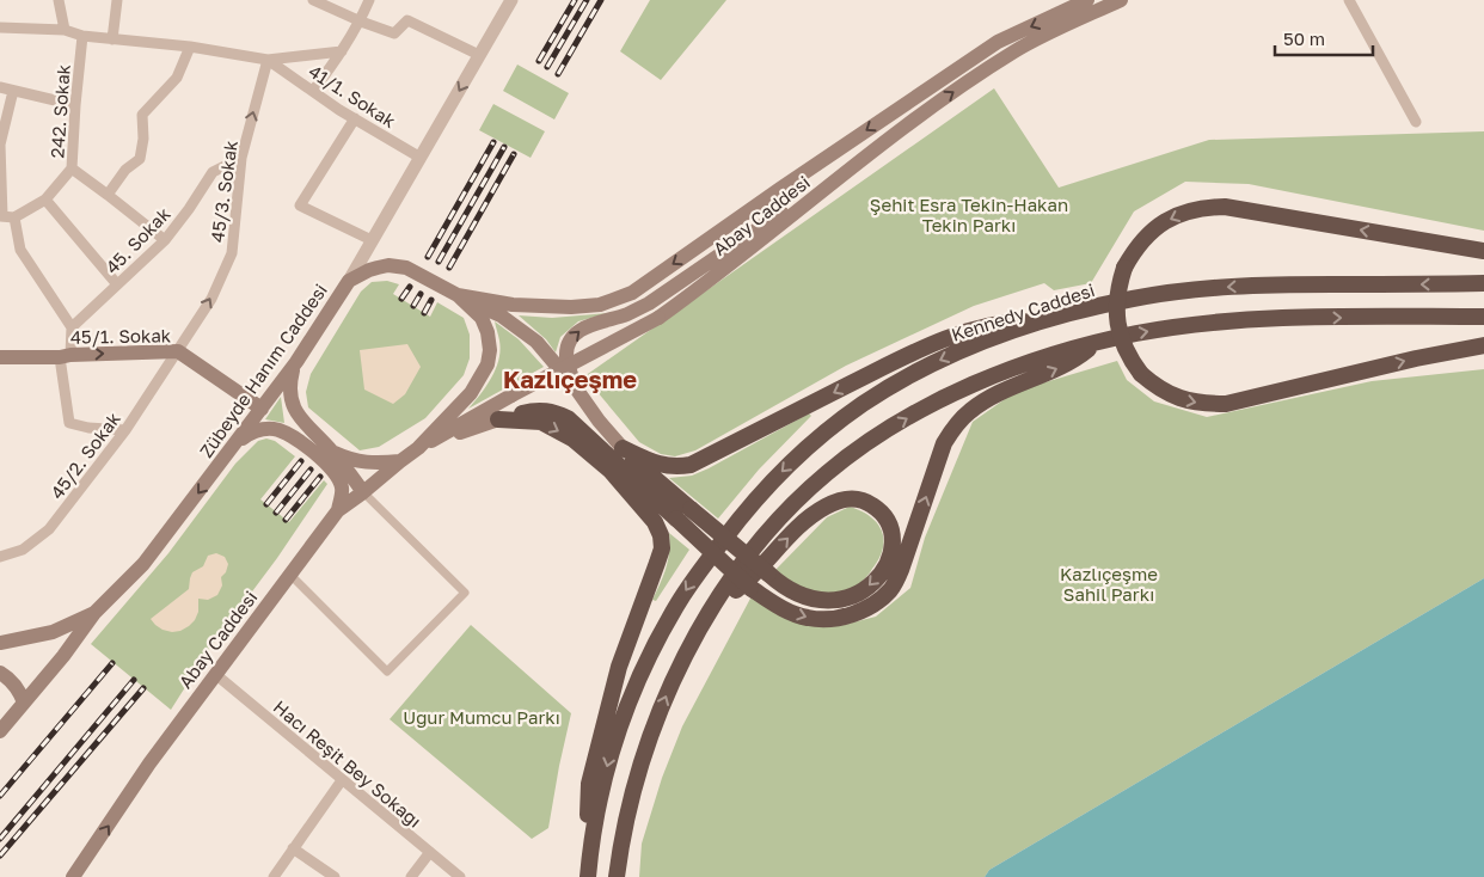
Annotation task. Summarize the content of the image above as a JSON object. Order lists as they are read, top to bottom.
{
  "streets": {
    "highway": ["Kennedy Caddesi"],
    "main road": ["Abay Caddesi", "45/1. Sokak", "Zübeyde Hanım Caddesi"],
    "street": [
      "41/1. Sokak",
      "242. Sokak",
      "45/3. Sokak",
      "45. Sokak",
      "45/2. Sokak",
      "Hacı Reşit Bey Sokağı"
    ]
  },
  "crossings": [
    ["41/1. Sokak", "45/3. Sokak"],
    ["41/1. Sokak", "Zübeyde Hanım Caddesi"],
    ["45/3. Sokak", "45. Sokak"],
    ["45/3. Sokak", "45/1. Sokak"],
    ["45/3. Sokak", "45/2. Sokak"],
    ["Abay Caddesi", "Zübeyde Hanım Caddesi"],
    ["Abay Caddesi", "Hacı Reşit Bey Sokağı"],
    ["45/1. Sokak", "Zübeyde Hanım Caddesi"],
    ["45/1. Sokak", "45/2. Sokak"]
  ],
  "one_way": ["45/3. Sokak", "45/1. Sokak", "Zübeyde Hanım Caddesi"],
  "districts": ["Kazlıçeşme"],
  "parks": ["Şehit Esra Tekin-Hakan Tekin Parkı", "Kazlıçeşme Sahil Parkı", "Uğur Mumcu Parkı"],
  "scale_bar": "50 m"
}
